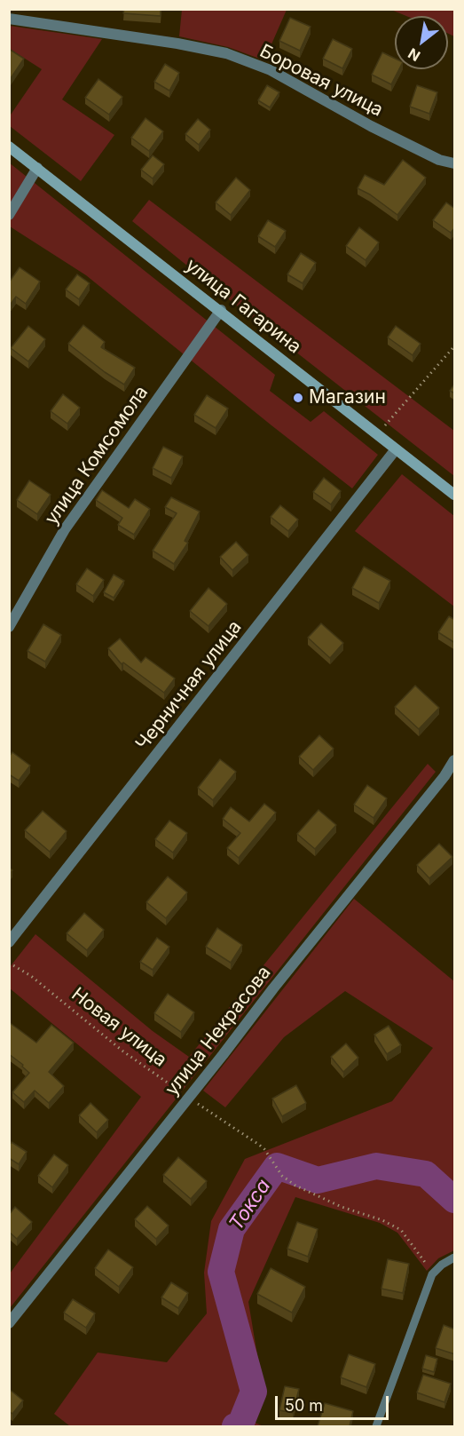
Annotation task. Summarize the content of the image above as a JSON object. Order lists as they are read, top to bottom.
{
  "streets": {
    "main road": ["улица Гагарина"],
    "street": [
      "Боровая улица",
      "улица Комсомола",
      "Черничная улица",
      "улица Некрасова"
    ],
    "path": ["Новая улица"]
  },
  "crossings": [
    ["улица Гагарина", "улица Комсомола"],
    ["улица Гагарина", "Черничная улица"],
    ["Новая улица", "улица Некрасова"]
  ],
  "water": ["Токса"],
  "places": ["Магазин"],
  "scale_bar": "50 m",
  "north": "bottom left"
}
